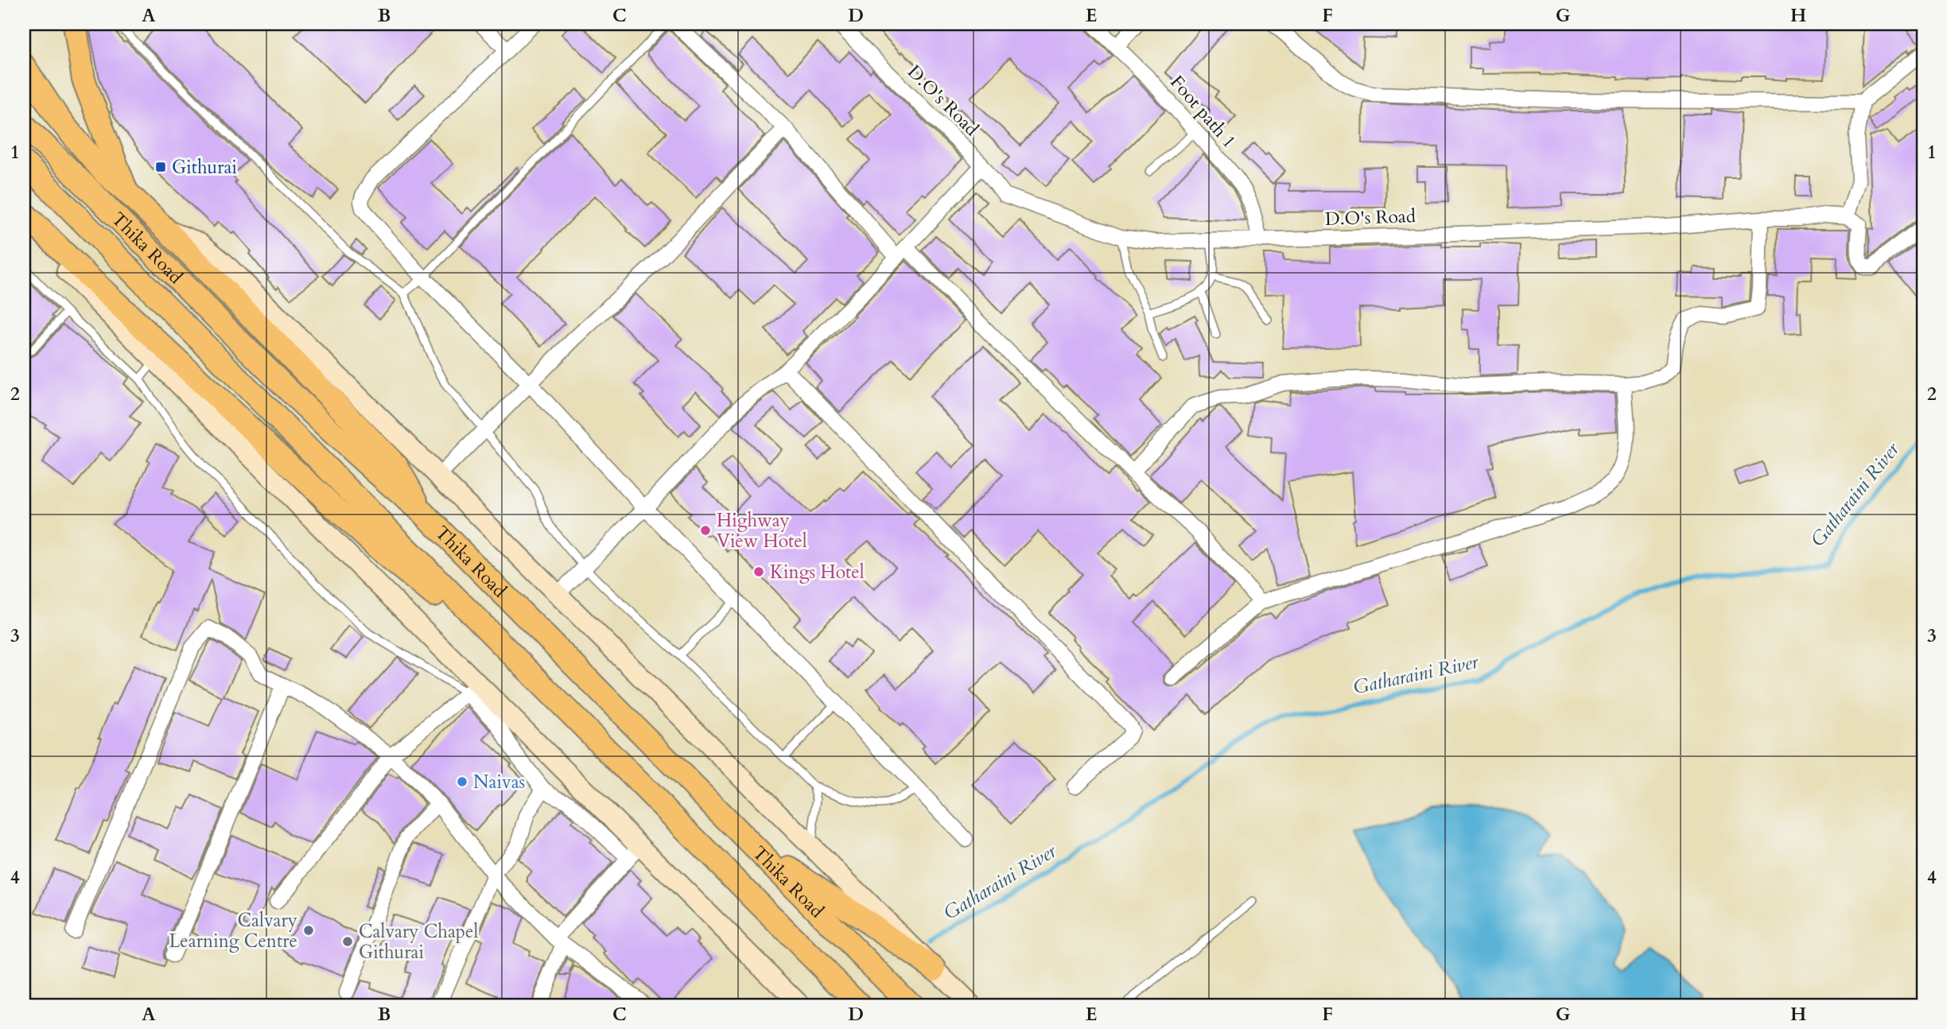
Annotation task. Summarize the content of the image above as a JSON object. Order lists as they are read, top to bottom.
{
  "streets": {
    "highway": ["Thika Road"],
    "street": ["D.O's Road", "Foot path 1"]
  },
  "crossings": [
    ["D.O's Road", "Foot path 1"]
  ],
  "water": ["Gatharaini River"],
  "places": {
    "transit": ["Githurai"],
    "other": [
      "Highway View Hotel",
      "Kings Hotel",
      "Naivas",
      "Calvary Learning Centre",
      "Calvary Chapel Githurai"
    ]
  },
  "grid": {
    "columns": [
      "A",
      "B",
      "C",
      "D",
      "E",
      "F",
      "G",
      "H"
    ],
    "rows": [
      "1",
      "2",
      "3",
      "4"
    ]
  }
}
